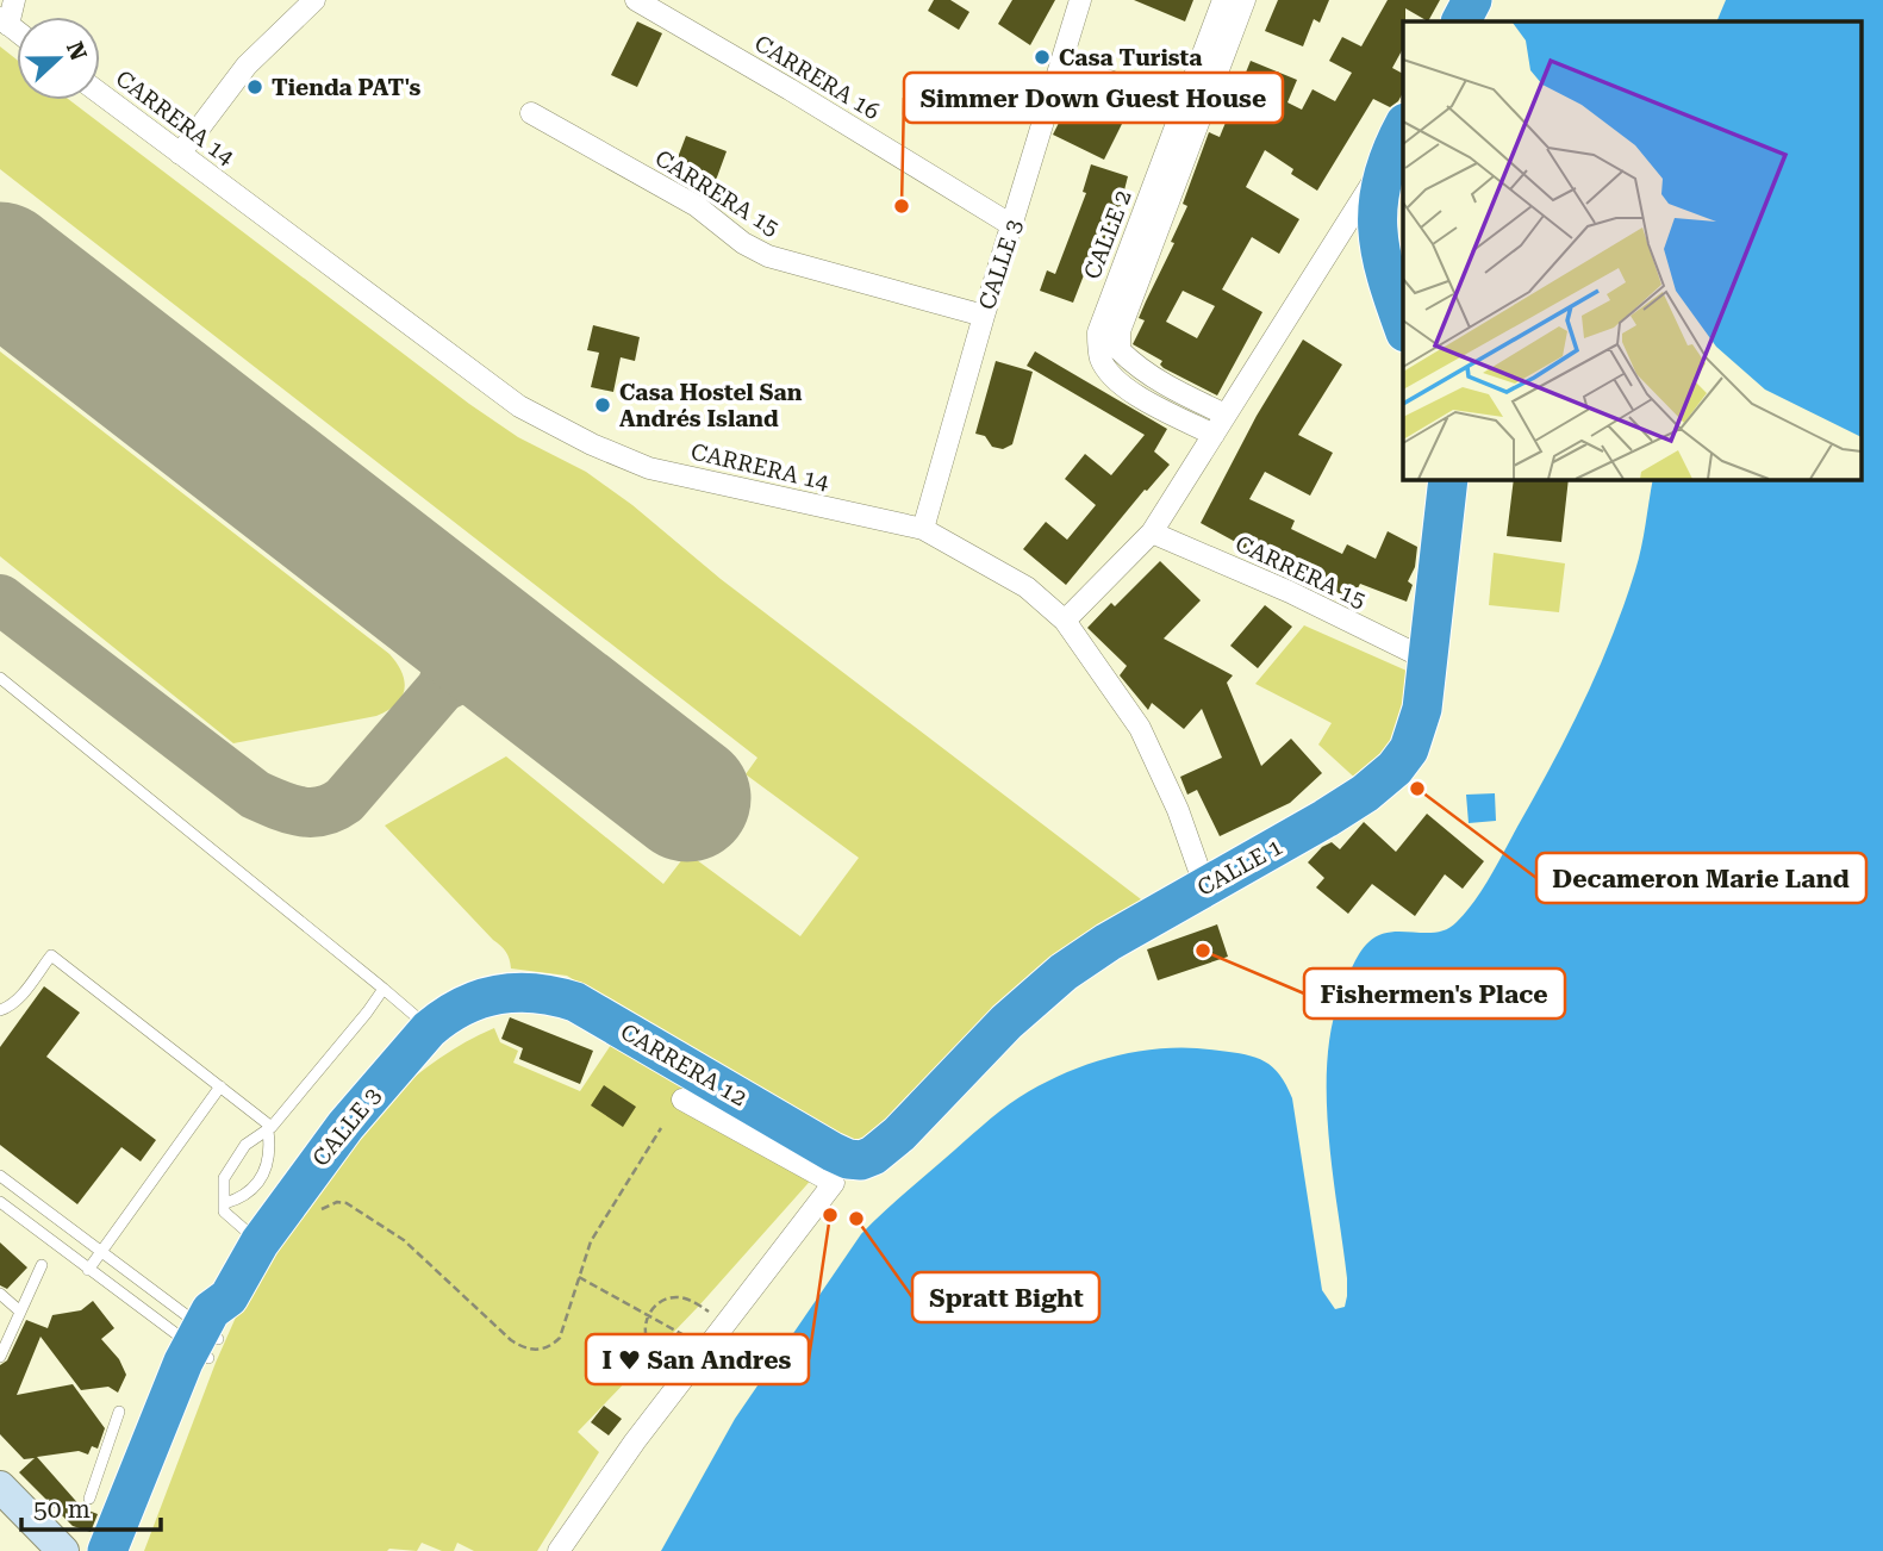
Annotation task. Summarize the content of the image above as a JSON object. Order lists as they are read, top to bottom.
{
  "streets": {
    "highway": ["CALLE 3", "CALLE 1", "CARRERA 12"],
    "street": [
      "CARRERA 16",
      "CARRERA 14",
      "CARRERA 15",
      "CALLE 2"
    ]
  },
  "crossings": [
    ["CARRERA 16", "CALLE 3"],
    ["CARRERA 14", "CALLE 3"],
    ["CARRERA 14", "CALLE 1"],
    ["CARRERA 15", "CALLE 3"],
    ["CARRERA 15", "CALLE 1"],
    ["CALLE 3", "CARRERA 12"],
    ["CALLE 1", "CARRERA 12"]
  ],
  "places": [
    "Casa Turista",
    "Tienda PAT's",
    "Simmer Down Guest House",
    "Casa Hostel San Andrés Island",
    "Decameron Marie Land",
    "Fishermen's Place",
    "I ♥ San Andres",
    "Spratt Bight"
  ],
  "scale_bar": "50 m",
  "north": "right"
}
